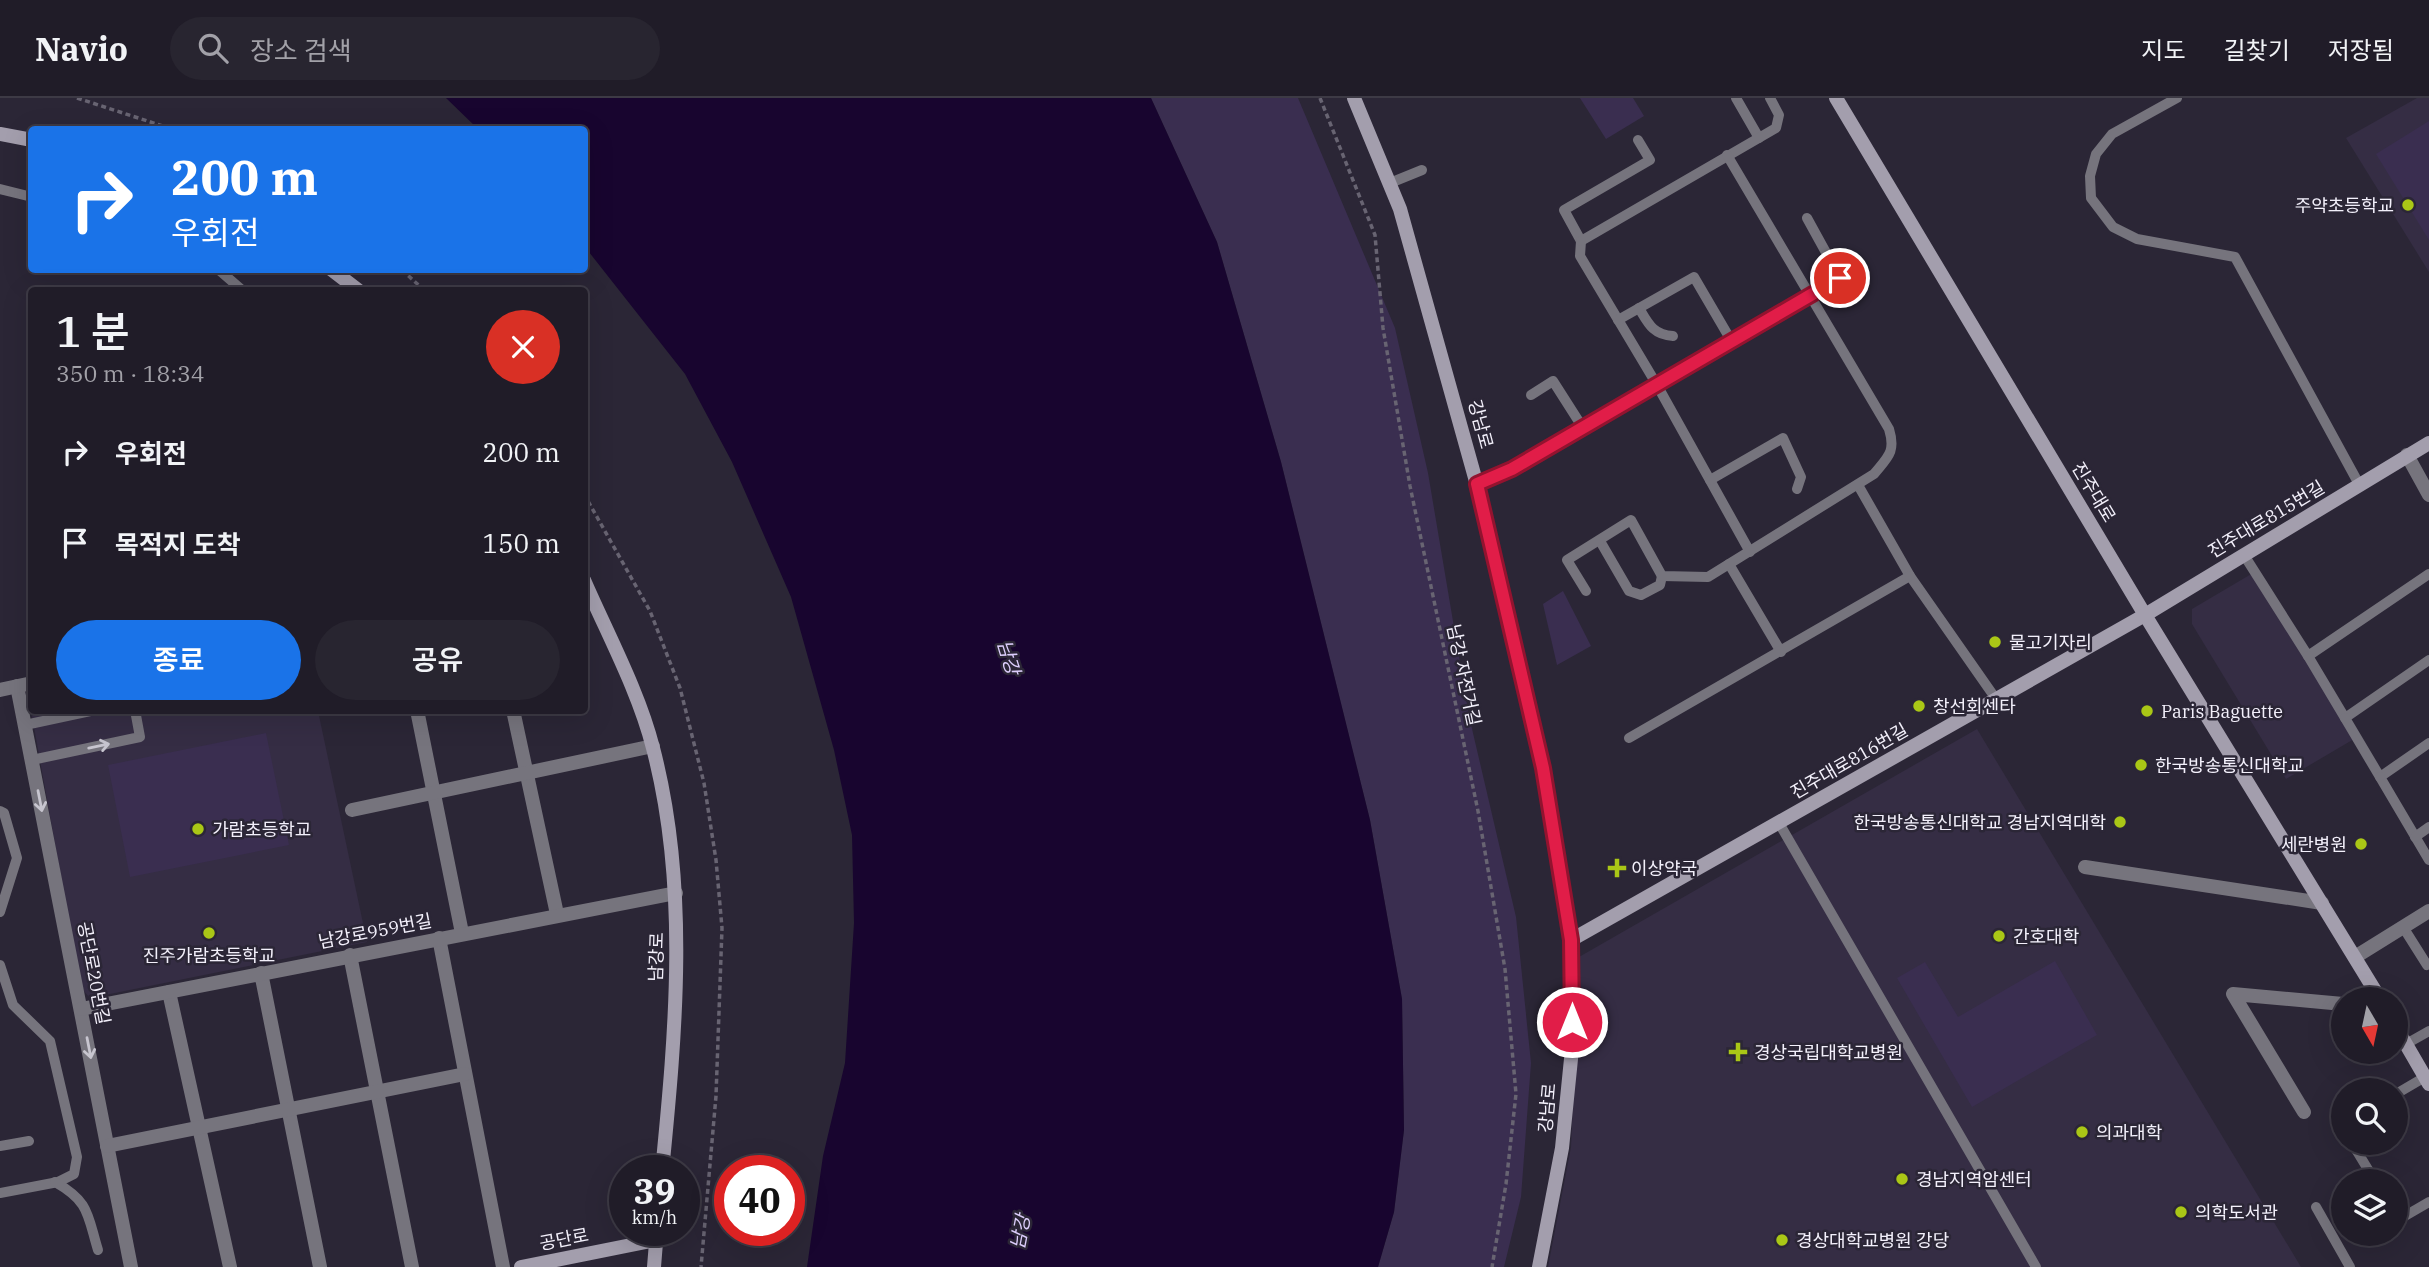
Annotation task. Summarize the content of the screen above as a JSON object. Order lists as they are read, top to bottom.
{
  "streets": {
    "street": [
      "강남로",
      "진주대로",
      "진주대로815번길",
      "진주대로816번길",
      "남강로959번길",
      "남강로",
      "공단로20번길",
      "공단로"
    ],
    "path": ["남강 자전거길"]
  },
  "crossings": [
    ["강남로", "진주대로816번길"],
    ["진주대로", "진주대로815번길"],
    ["진주대로", "진주대로816번길"],
    ["진주대로815번길", "진주대로816번길"],
    ["남강로959번길", "남강로"],
    ["남강로959번길", "공단로20번길"]
  ],
  "water": ["남강"],
  "places": {
    "other": [
      "주약초등학교",
      "물고기자리",
      "창선회센타",
      "Paris Baguette",
      "한국방송통신대학교",
      "한국방송통신대학교 경남지역대학",
      "가람초등학교",
      "세란병원",
      "진주가람초등학교",
      "간호대학",
      "의과대학",
      "경남지역암센터",
      "의학도서관",
      "경상대학교병원 강당"
    ],
    "health": ["이상약국", "경상국립대학교병원"]
  },
  "north": "bottom",
  "page": {
    "header": "Navio",
    "search": "장소 검색",
    "nav": ["지도", "길찾기", "저장됨"],
    "turn": ["200 m", "우회전"],
    "heading": ["1 분", "350 m · 18:34"],
    "list": [
      {
        "name": "우회전",
        "value": "200 m"
      },
      {
        "name": "목적지 도착",
        "value": "150 m"
      }
    ],
    "buttons": ["종료", "공유"],
    "speed": "39 km/h",
    "limit": "40"
  }
}
